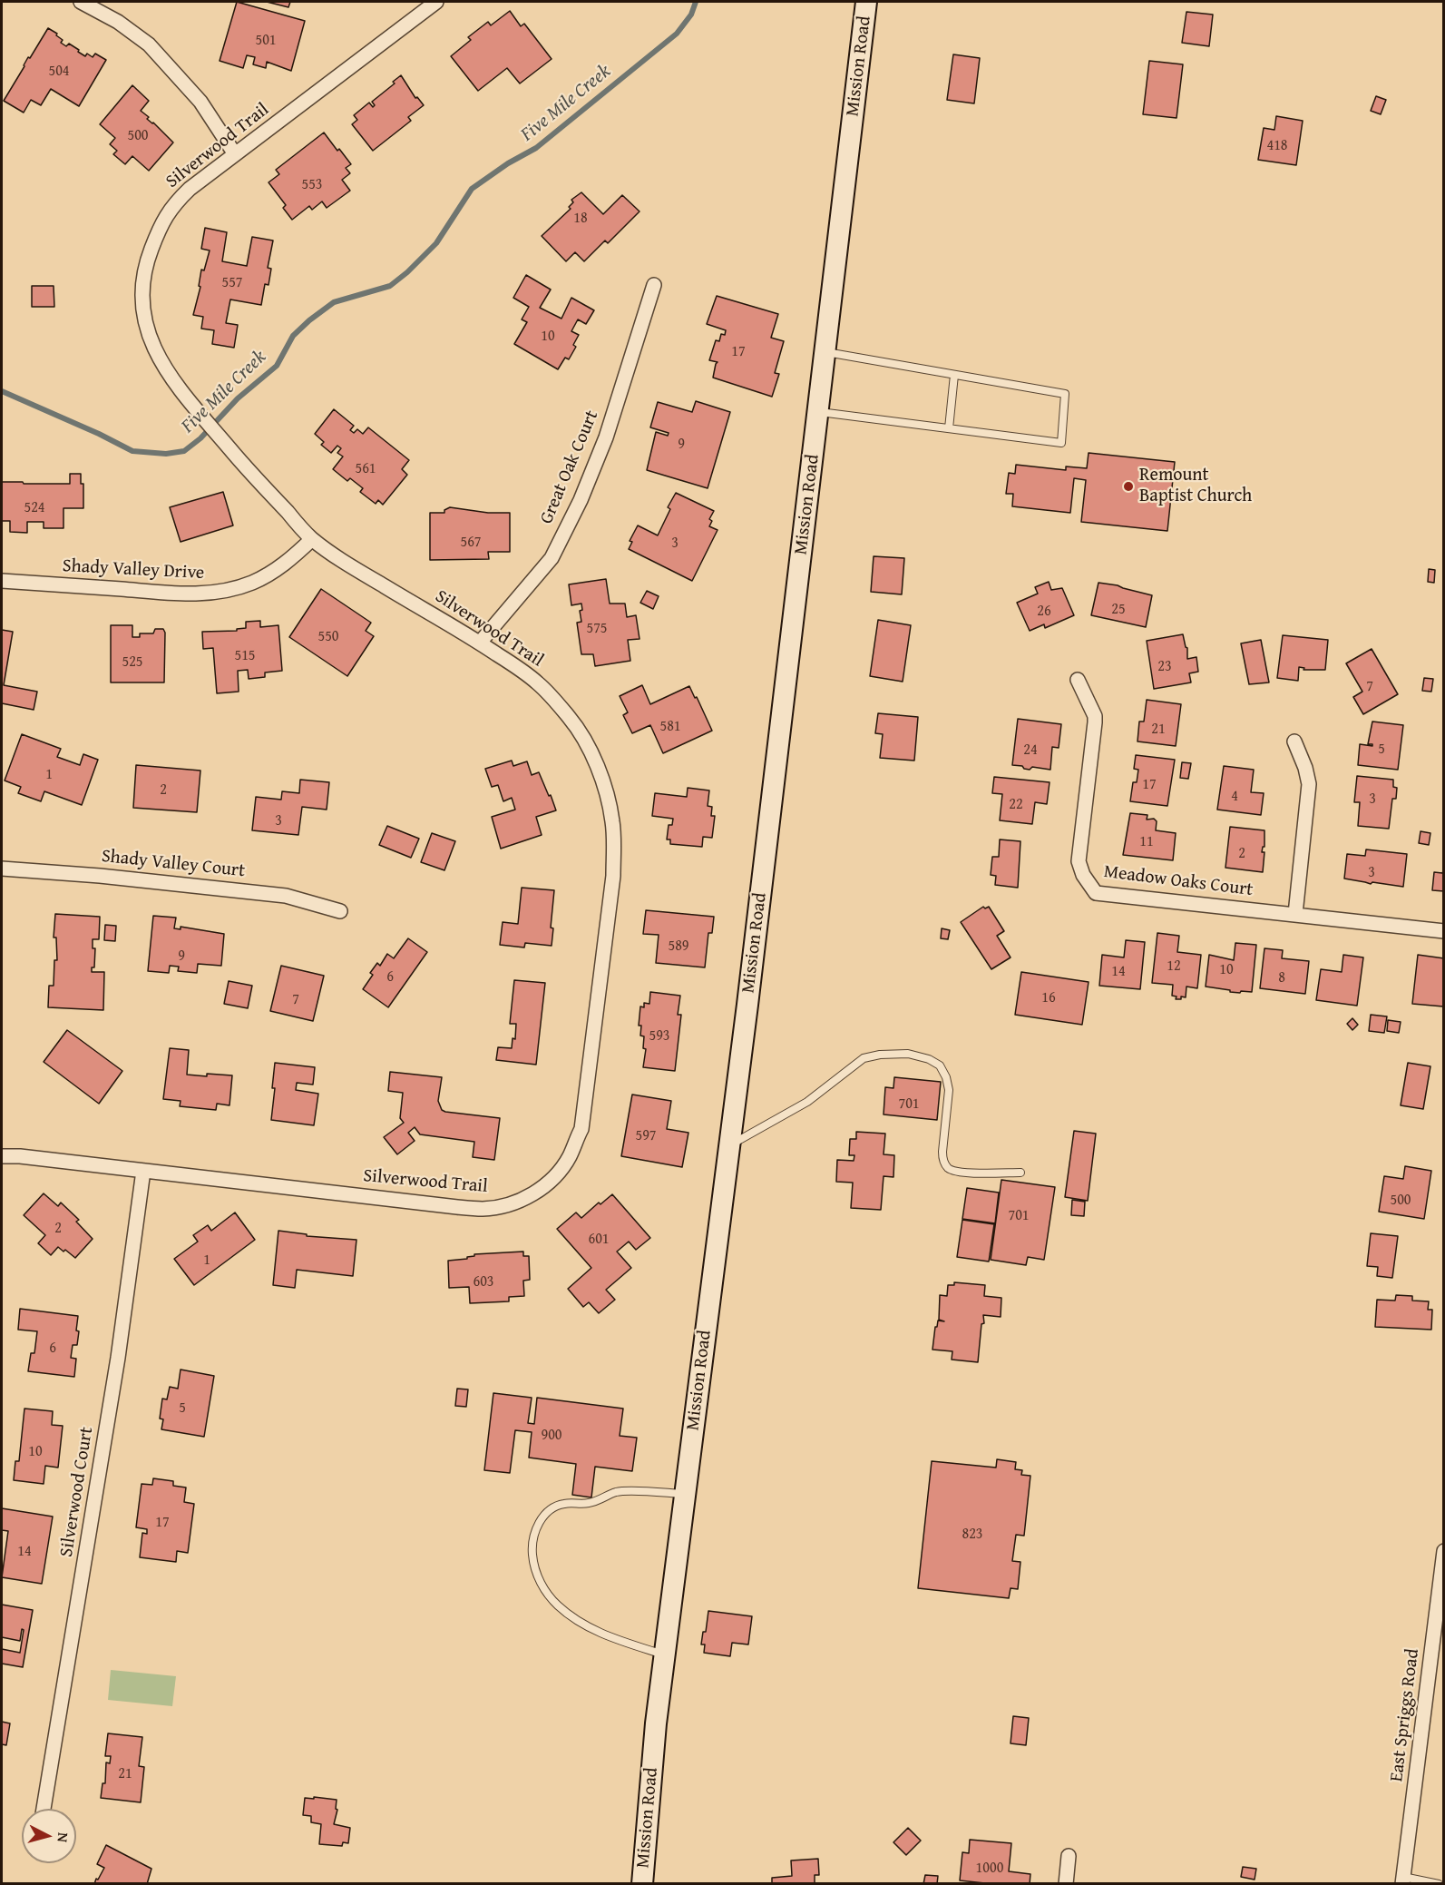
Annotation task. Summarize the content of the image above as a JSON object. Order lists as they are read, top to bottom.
{
  "streets": {
    "street": [
      "Mission Road",
      "Silverwood Trail",
      "Great Oak Court",
      "Shady Valley Drive",
      "Shady Valley Court",
      "Meadow Oaks Court",
      "Silverwood Court",
      "East Spriggs Road"
    ]
  },
  "crossings": [
    ["Silverwood Trail", "Great Oak Court"],
    ["Silverwood Trail", "Shady Valley Drive"],
    ["Silverwood Trail", "Silverwood Court"]
  ],
  "water": ["Five Mile Creek"],
  "places": ["Remount Baptist Church"],
  "house_numbers": [
    "501",
    "504",
    "500",
    "418",
    "553",
    "18",
    "557",
    "10",
    "17",
    "9",
    "561",
    "524",
    "567",
    "3",
    "25",
    "26",
    "575",
    "550",
    "515",
    "525",
    "23",
    "7",
    "581",
    "21",
    "5",
    "24",
    "1",
    "17",
    "2",
    "4",
    "3",
    "22",
    "3",
    "11",
    "2",
    "3",
    "589",
    "9",
    "12",
    "10",
    "14",
    "6",
    "8",
    "16",
    "7",
    "593",
    "701",
    "597",
    "500",
    "701",
    "2",
    "601",
    "1",
    "603",
    "6",
    "5",
    "900",
    "10",
    "17",
    "823",
    "14",
    "21",
    "1000"
  ],
  "north": "right"
}
